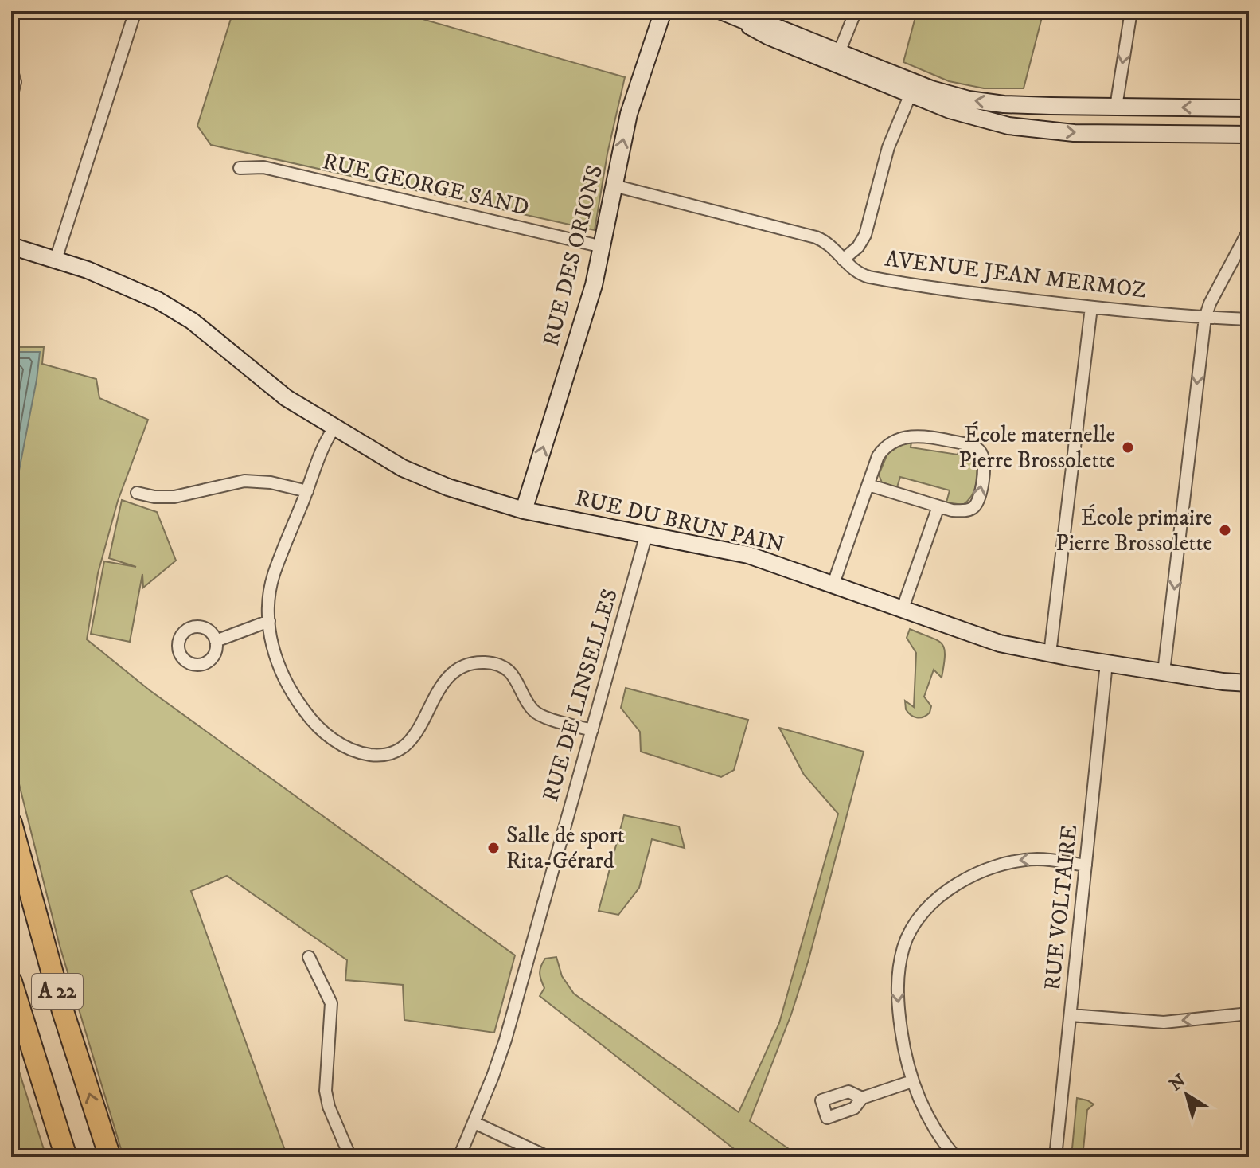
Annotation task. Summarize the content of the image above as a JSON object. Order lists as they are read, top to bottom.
{
  "streets": {
    "highway": ["A 22"],
    "main road": ["RUE DES ORIONS", "RUE DU BRUN PAIN"],
    "street": [
      "RUE GEORGE SAND",
      "AVENUE JEAN MERMOZ",
      "RUE DE LINSELLES",
      "RUE VOLTAIRE"
    ]
  },
  "crossings": [
    ["RUE GEORGE SAND", "RUE DES ORIONS"],
    ["RUE DES ORIONS", "AVENUE JEAN MERMOZ"],
    ["RUE DES ORIONS", "RUE DU BRUN PAIN"],
    ["RUE DU BRUN PAIN", "RUE DE LINSELLES"],
    ["RUE DU BRUN PAIN", "RUE VOLTAIRE"]
  ],
  "one_way": ["RUE DES ORIONS"],
  "places": ["École maternelle Pierre Brossolette", "École primaire Pierre Brossolette", "Salle de sport Rita-Gérard"],
  "north": "top left"
}
